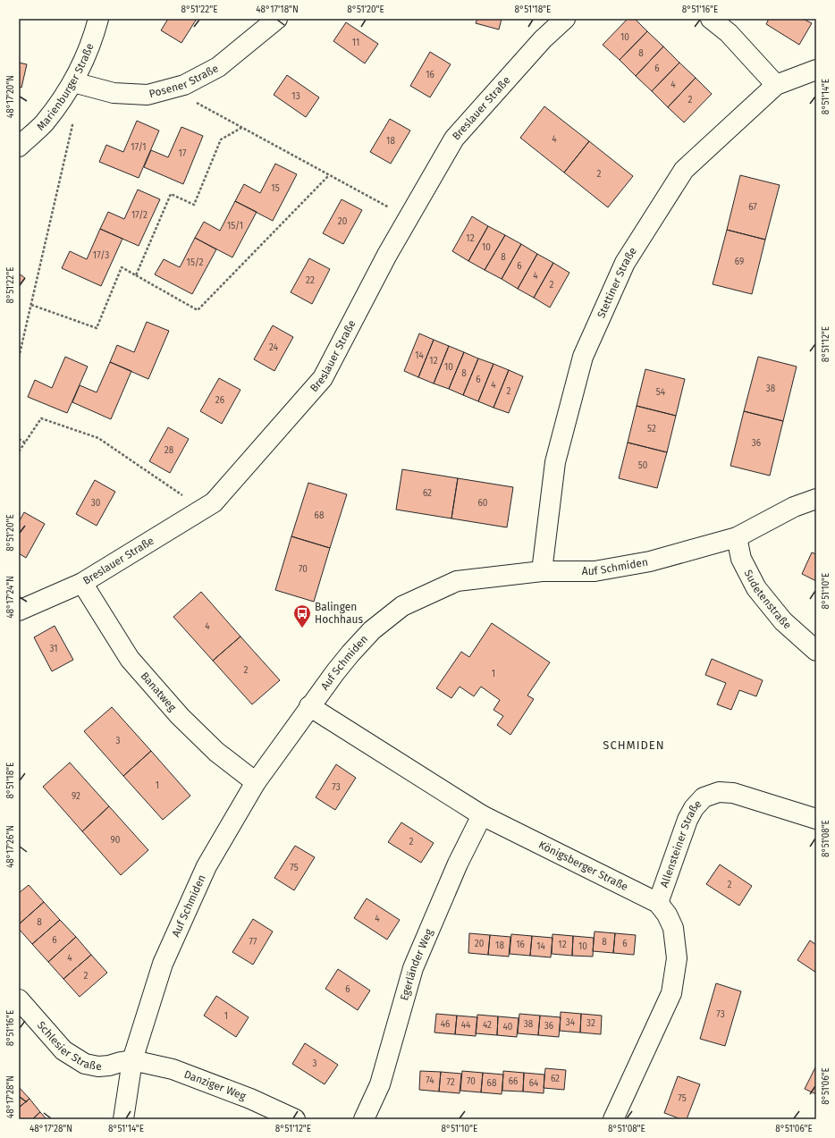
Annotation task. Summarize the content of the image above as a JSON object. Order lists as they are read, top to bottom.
{
  "streets": {
    "street": [
      "Posener Straße",
      "Marienburger Straße",
      "Breslauer Straße",
      "Stettiner Straße",
      "Auf Schmiden",
      "Sudetenstraße",
      "Banatweg",
      "Allensteiner Straße",
      "Königsberger Straße",
      "Egerländer Weg",
      "Schlesier Straße",
      "Danziger Weg"
    ]
  },
  "crossings": [
    ["Posener Straße", "Marienburger Straße"],
    ["Breslauer Straße", "Banatweg"],
    ["Stettiner Straße", "Auf Schmiden"],
    ["Auf Schmiden", "Sudetenstraße"],
    ["Auf Schmiden", "Banatweg"],
    ["Auf Schmiden", "Königsberger Straße"],
    ["Auf Schmiden", "Schlesier Straße"],
    ["Auf Schmiden", "Danziger Weg"],
    ["Allensteiner Straße", "Königsberger Straße"],
    ["Königsberger Straße", "Egerländer Weg"],
    ["Schlesier Straße", "Danziger Weg"]
  ],
  "districts": ["SCHMIDEN"],
  "places": {
    "bus stop": ["Balingen Hochhaus"]
  },
  "house_numbers": [
    "10",
    "11",
    "8",
    "6",
    "16",
    "4",
    "13",
    "2",
    "4",
    "18",
    "17/1",
    "17",
    "2",
    "15",
    "67",
    "17/2",
    "20",
    "15/1",
    "12",
    "10",
    "17/3",
    "8",
    "69",
    "15/2",
    "6",
    "4",
    "22",
    "2",
    "24",
    "14",
    "12",
    "10",
    "8",
    "6",
    "4",
    "38",
    "2",
    "54",
    "26",
    "52",
    "36",
    "28",
    "50",
    "62",
    "30",
    "60",
    "68",
    "70",
    "4",
    "31",
    "2",
    "1",
    "3",
    "1",
    "73",
    "92",
    "90",
    "2",
    "75",
    "2",
    "4",
    "8",
    "6",
    "77",
    "8",
    "20",
    "6",
    "16",
    "12",
    "18",
    "14",
    "10",
    "4",
    "2",
    "6",
    "73",
    "1",
    "34",
    "32",
    "46",
    "38",
    "44",
    "42",
    "36",
    "40",
    "3",
    "62",
    "74",
    "70",
    "66",
    "72",
    "68",
    "64",
    "75"
  ],
  "coordinates": [
    "8°51'22\"E",
    "48°17'18\"N",
    "8°51'20\"E",
    "8°51'18\"E",
    "8°51'16\"E",
    "8°51'14\"E",
    "48°17'20\"N",
    "8°51'12\"E",
    "8°51'10\"E",
    "48°17'24\"N",
    "8°51'08\"E",
    "48°17'26\"N",
    "8°51'06\"E",
    "48°17'28\"N"
  ]
}
